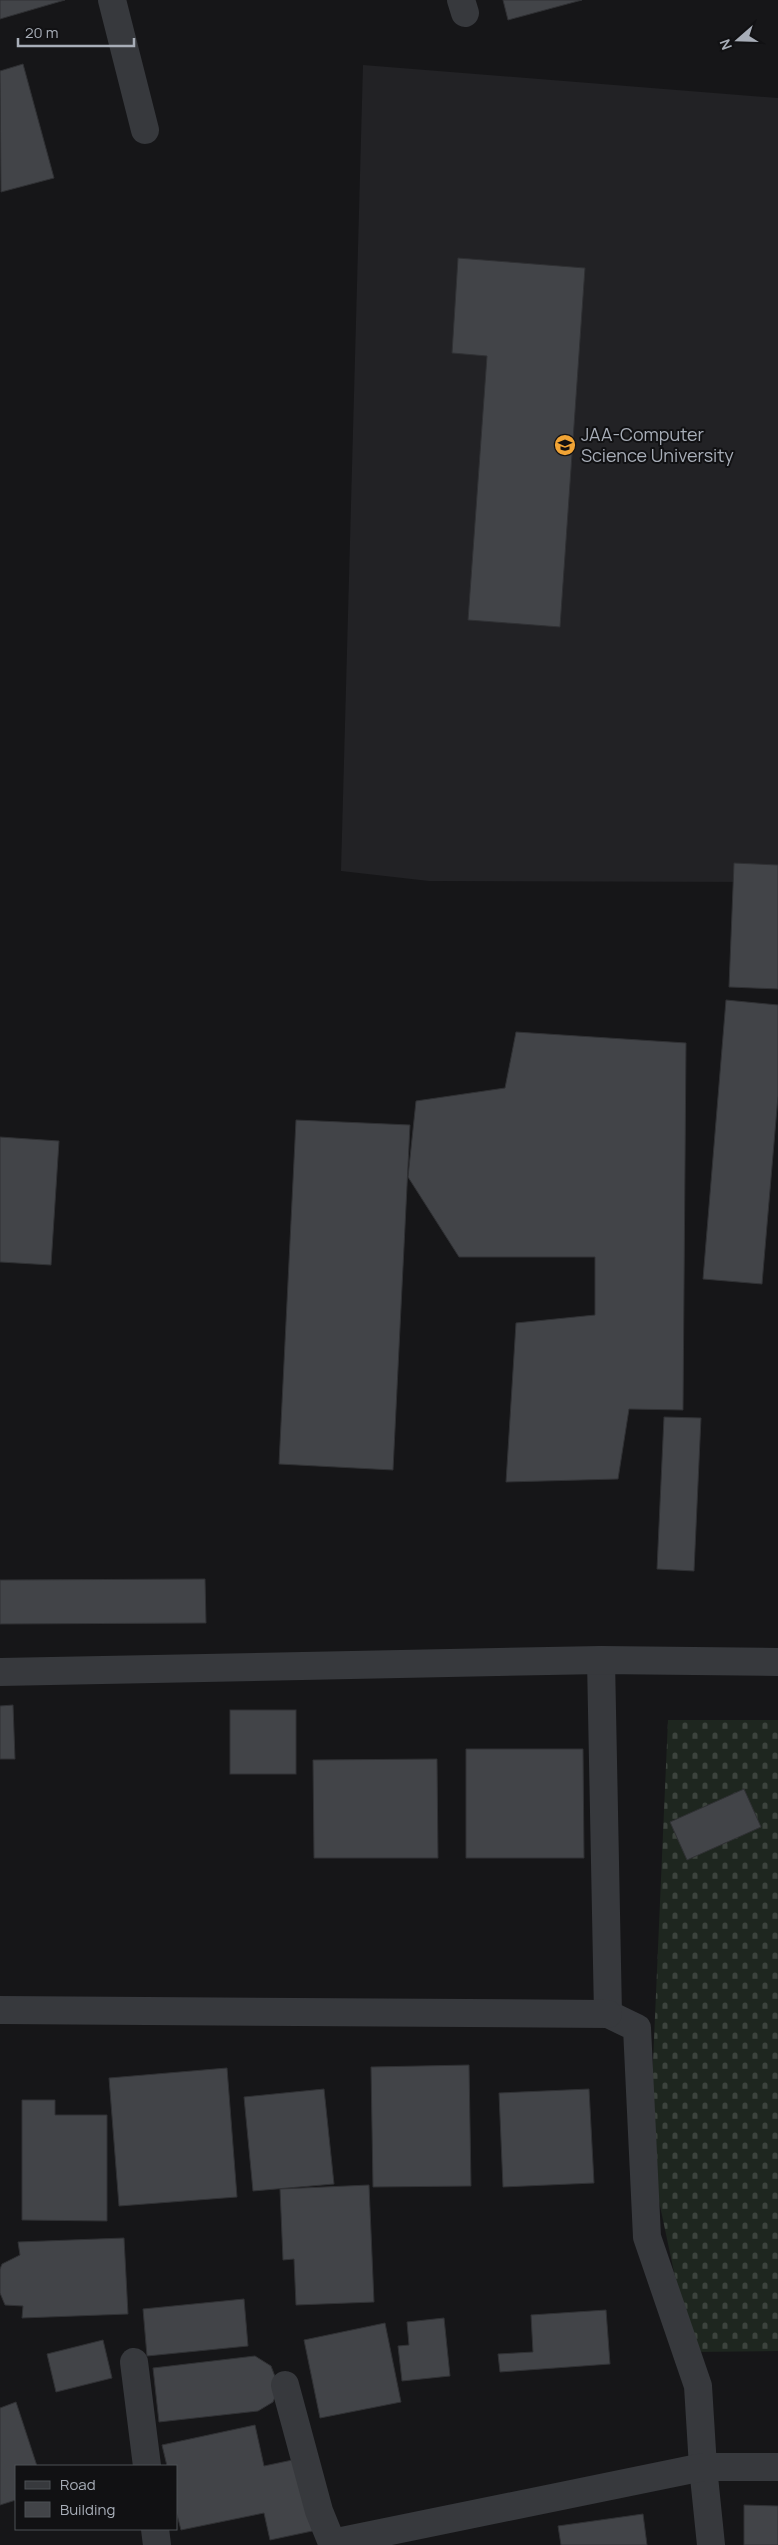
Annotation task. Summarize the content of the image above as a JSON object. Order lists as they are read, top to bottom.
{
  "places": {
    "school or university": ["JAA-Computer Science University"]
  },
  "legend": ["Road", "Building"],
  "scale_bar": "20 m",
  "north": "left"
}
